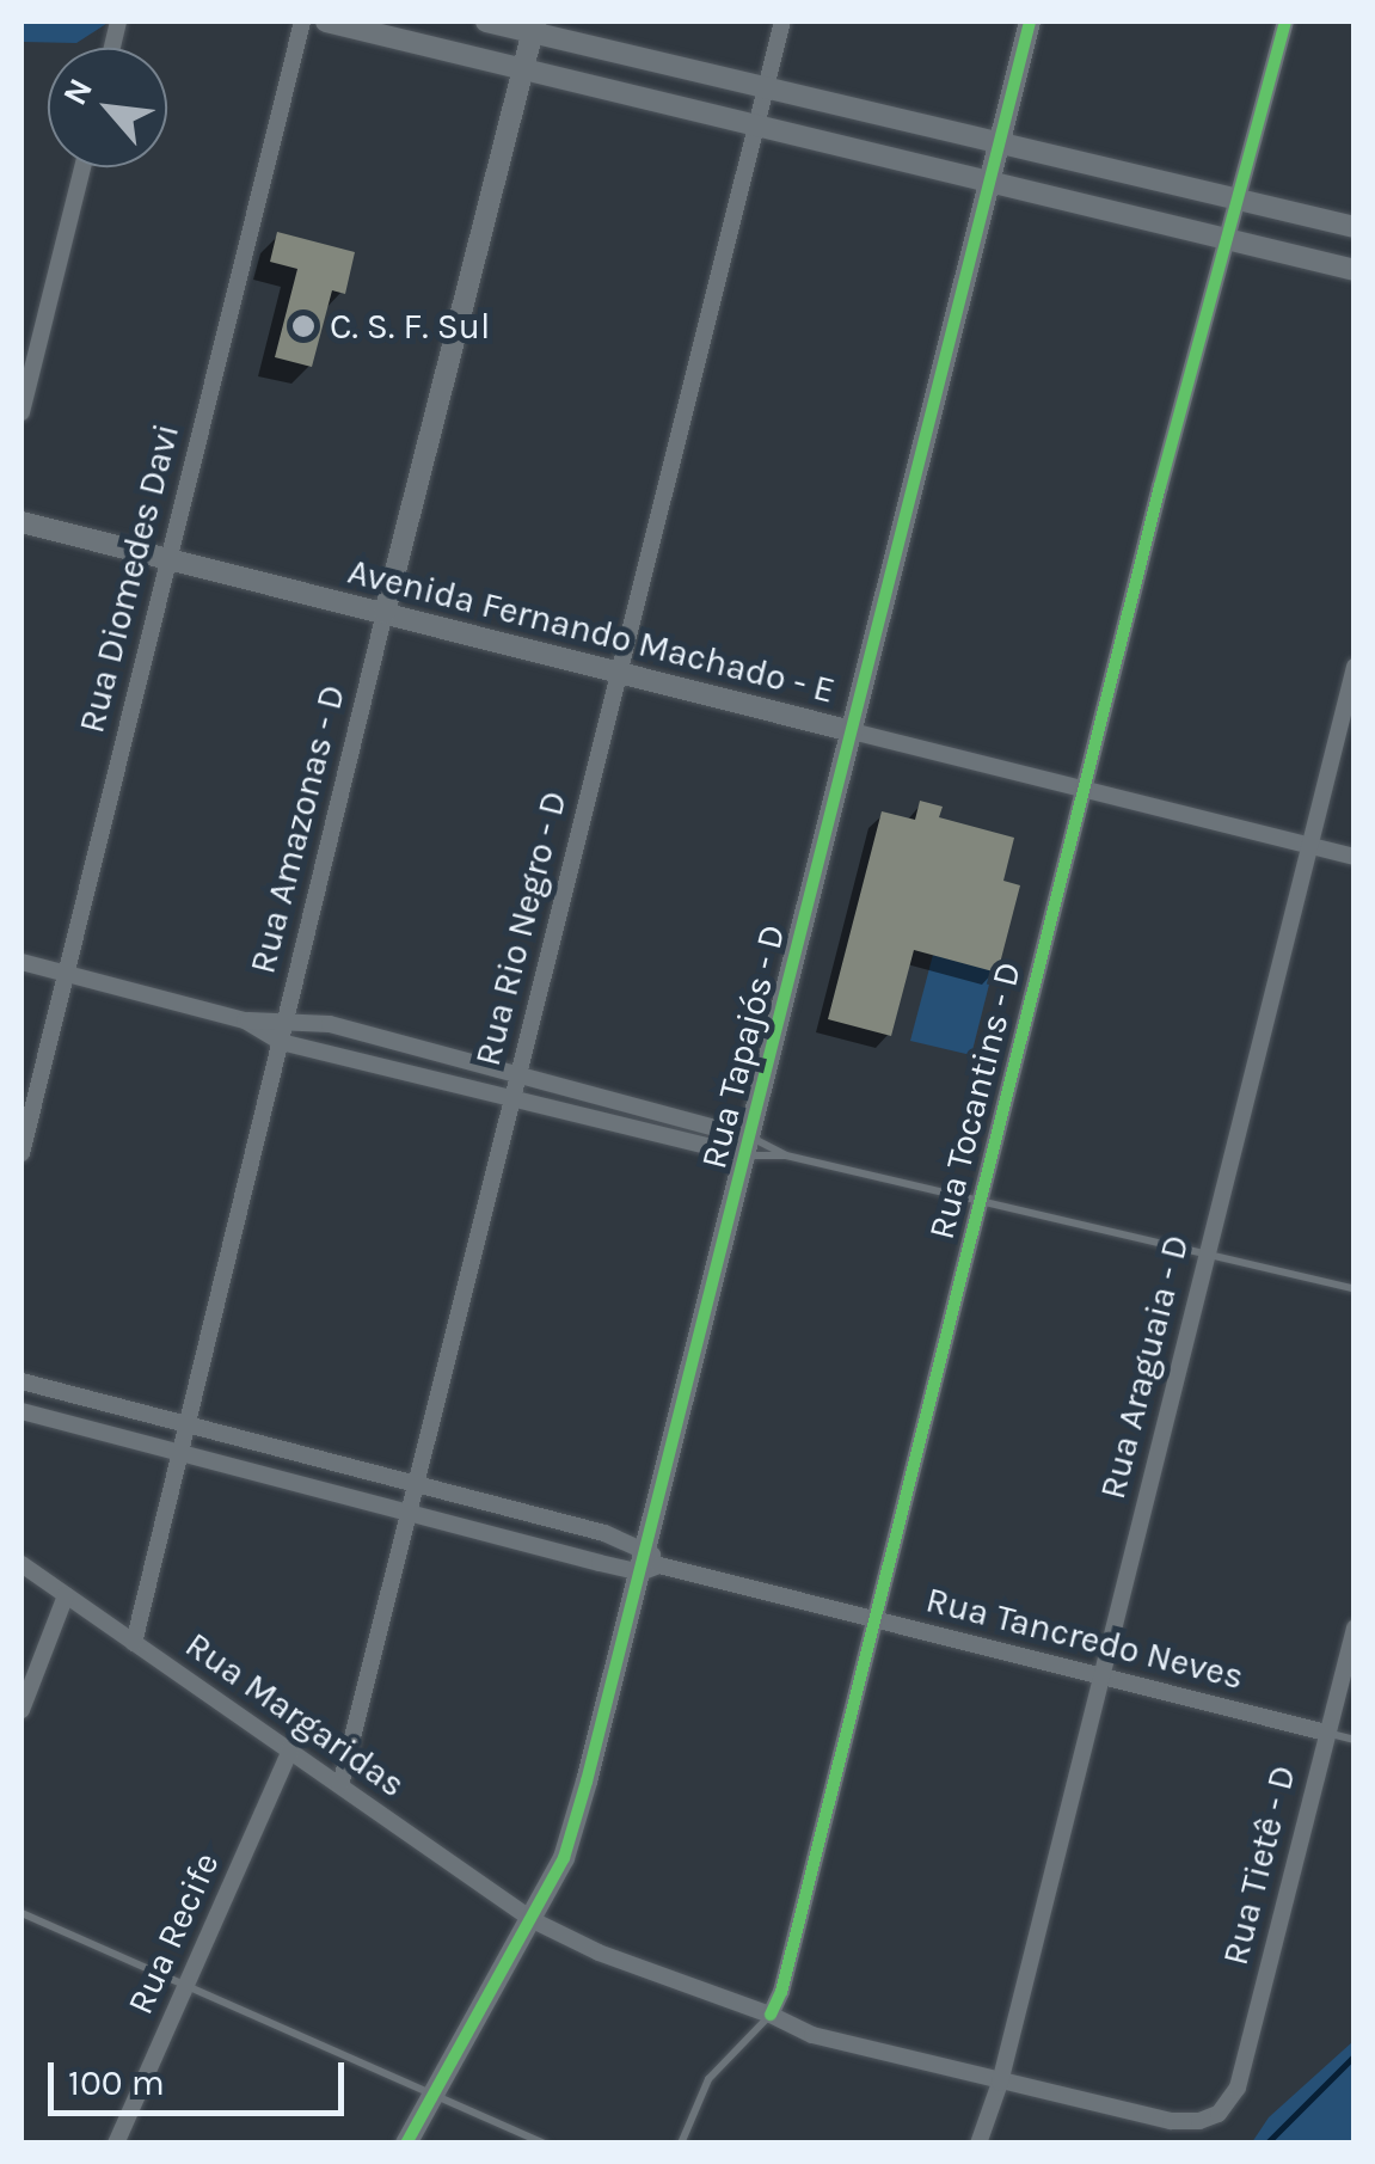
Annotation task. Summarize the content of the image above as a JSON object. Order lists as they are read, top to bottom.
{
  "streets": {
    "street": [
      "Rua Diomedes Davi",
      "Avenida Fernando Machado - E",
      "Rua Amazonas - D",
      "Rua Rio Negro - D",
      "Rua Tapajós - D",
      "Rua Tocantins - D",
      "Rua Araguaia - D",
      "Rua Tancredo Neves",
      "Rua Margaridas",
      "Rua Tietê - D",
      "Rua Recife"
    ]
  },
  "crossings": [
    ["Rua Diomedes Davi", "Avenida Fernando Machado - E"],
    ["Avenida Fernando Machado - E", "Rua Amazonas - D"],
    ["Avenida Fernando Machado - E", "Rua Rio Negro - D"],
    ["Avenida Fernando Machado - E", "Rua Tapajós - D"],
    ["Avenida Fernando Machado - E", "Rua Tocantins - D"],
    ["Avenida Fernando Machado - E", "Rua Araguaia - D"],
    ["Rua Amazonas - D", "Rua Tancredo Neves"],
    ["Rua Amazonas - D", "Rua Margaridas"],
    ["Rua Rio Negro - D", "Rua Tancredo Neves"],
    ["Rua Rio Negro - D", "Rua Margaridas"],
    ["Rua Tapajós - D", "Rua Tancredo Neves"],
    ["Rua Tapajós - D", "Rua Margaridas"],
    ["Rua Tocantins - D", "Rua Tancredo Neves"],
    ["Rua Tocantins - D", "Rua Margaridas"],
    ["Rua Araguaia - D", "Rua Tancredo Neves"],
    ["Rua Araguaia - D", "Rua Margaridas"],
    ["Rua Tancredo Neves", "Rua Tietê - D"],
    ["Rua Margaridas", "Rua Tietê - D"],
    ["Rua Margaridas", "Rua Recife"]
  ],
  "places": ["C. S. F. Sul"],
  "scale_bar": "100 m",
  "north": "top left"
}
